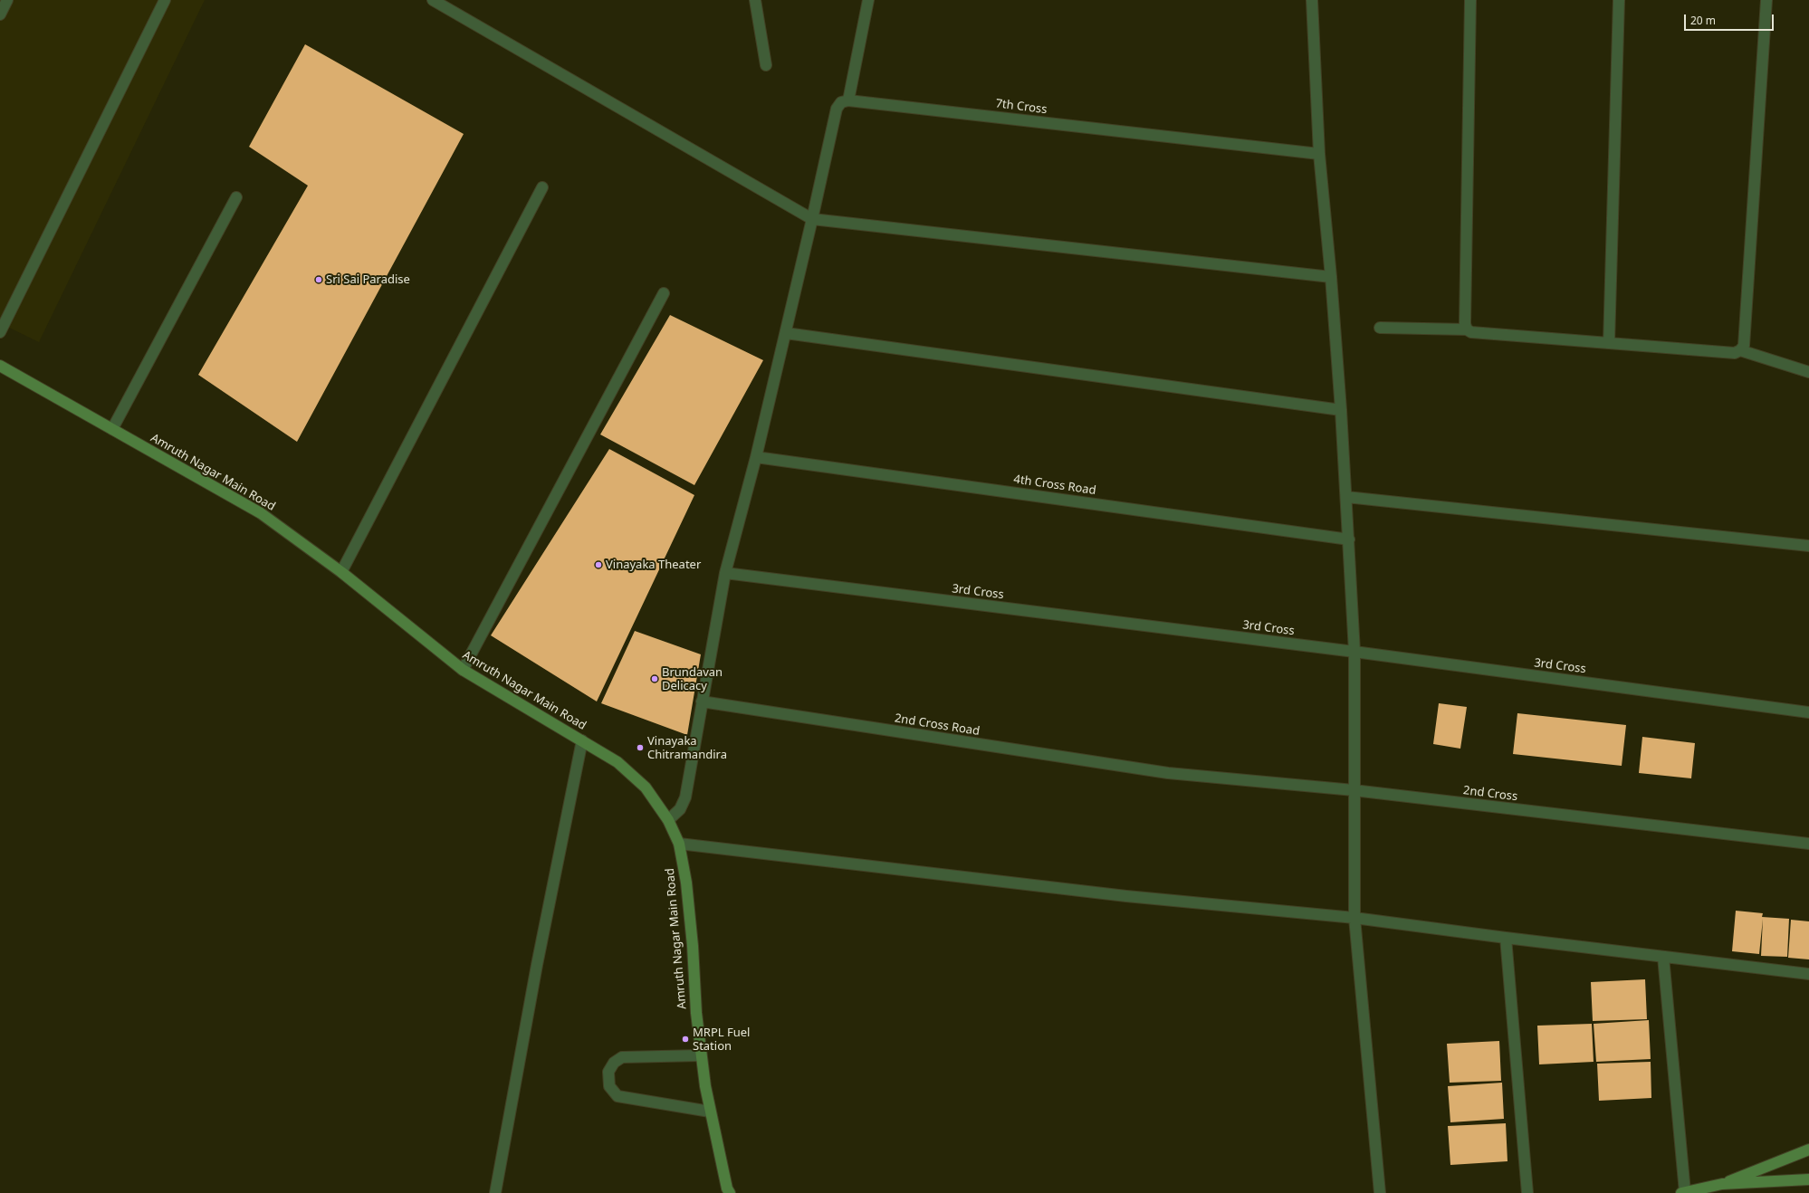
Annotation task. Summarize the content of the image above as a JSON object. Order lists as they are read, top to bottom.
{
  "streets": {
    "main road": ["Amruth Nagar Main Road"],
    "street": [
      "7th Cross",
      "4th Cross Road",
      "3rd Cross",
      "2nd Cross Road",
      "2nd Cross"
    ]
  },
  "crossings": [
    ["2nd Cross Road", "2nd Cross"]
  ],
  "places": [
    "Sri Sai Paradise",
    "Vinayaka Theater",
    "Brundavan Delicacy",
    "Vinayaka Chitramandira",
    "MRPL Fuel Station"
  ],
  "scale_bar": "20 m"
}
